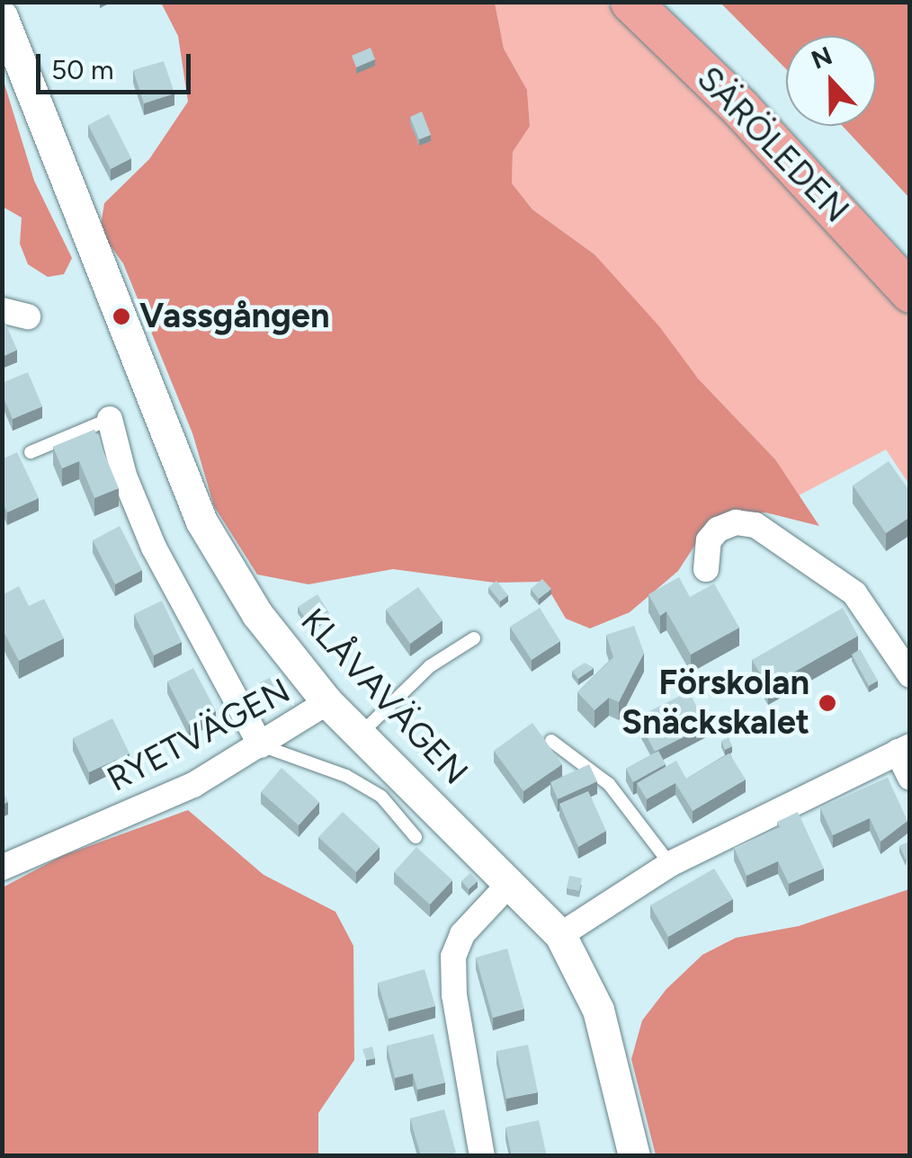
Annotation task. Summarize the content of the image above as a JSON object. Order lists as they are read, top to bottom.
{
  "streets": {
    "main road": ["SÄRÖLEDEN"],
    "street": ["KLÅVAVÄGEN", "RYETVÄGEN"]
  },
  "crossings": [
    ["KLÅVAVÄGEN", "RYETVÄGEN"]
  ],
  "places": ["Vassgången", "Förskolan Snäckskalet"],
  "scale_bar": "50 m",
  "north": "top"
}
